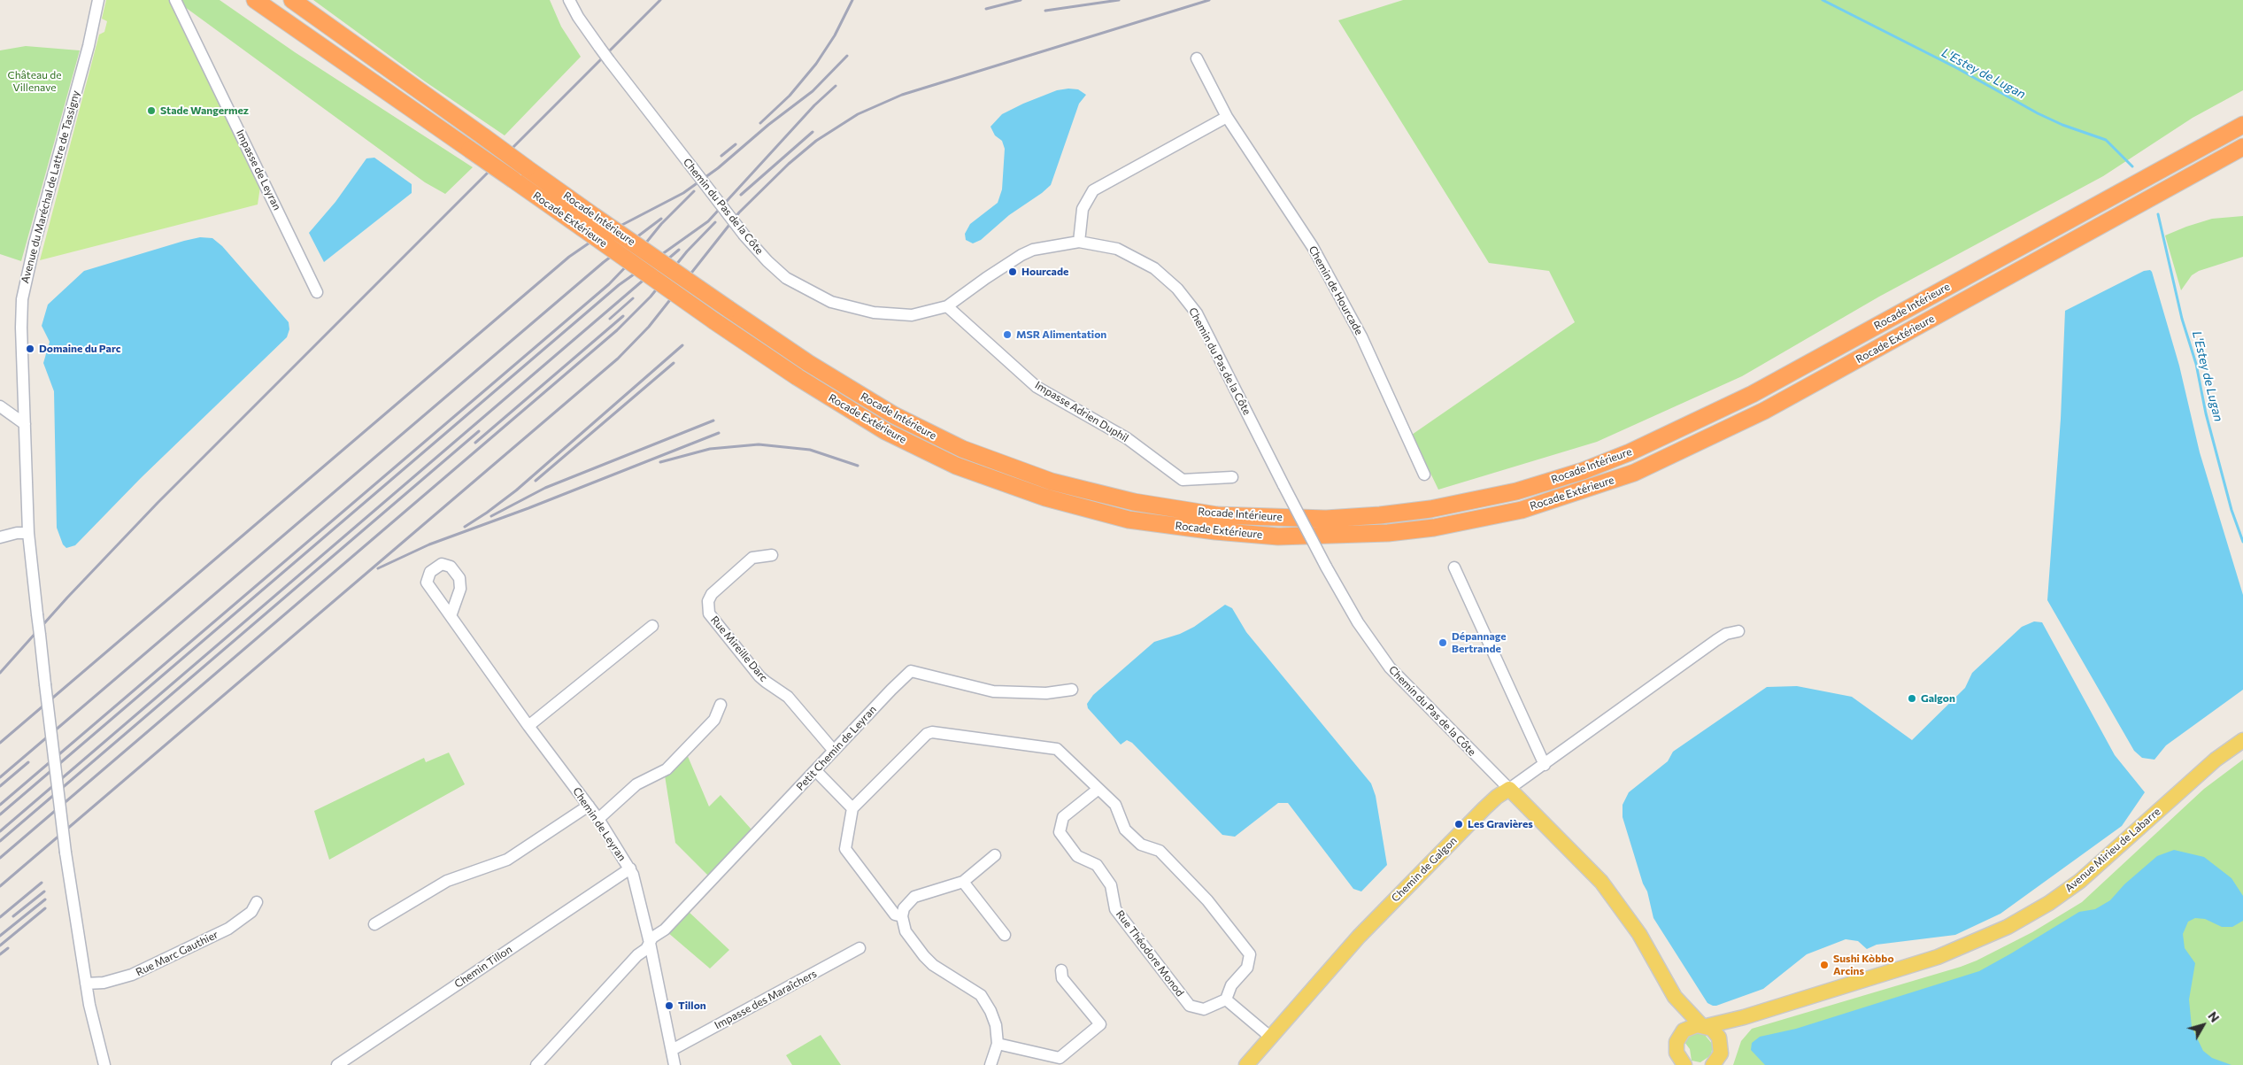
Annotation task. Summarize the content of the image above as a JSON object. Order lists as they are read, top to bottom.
{
  "streets": {
    "highway": ["Rocade Intérieure", "Rocade Extérieure"],
    "main road": ["Chemin du Pas de la Côte", "Avenue Mirieu de Labarre", "Chemin de Galgon"],
    "street": [
      "Impasse de Leyran",
      "Avenue du Maréchal de Lattre de Tassigny",
      "Chemin de Hourcade",
      "Impasse Adrien Duphil",
      "Rue Mireille Darc",
      "Petit Chemin de Leyran",
      "Chemin de Leyran",
      "Rue Marc Gauthier",
      "Rue Théodore Monod",
      "Chemin Tillon",
      "Impasse des Maraîchers"
    ]
  },
  "crossings": [
    ["Avenue du Maréchal de Lattre de Tassigny", "Rue Marc Gauthier"],
    ["Chemin du Pas de la Côte", "Impasse Adrien Duphil"],
    ["Chemin du Pas de la Côte", "Avenue Mirieu de Labarre"],
    ["Chemin du Pas de la Côte", "Chemin de Galgon"],
    ["Rue Mireille Darc", "Petit Chemin de Leyran"],
    ["Petit Chemin de Leyran", "Chemin de Leyran"],
    ["Chemin de Leyran", "Chemin Tillon"],
    ["Chemin de Leyran", "Impasse des Maraîchers"]
  ],
  "water": ["L'Estey de Lugan"],
  "parks": ["Château de Villenave"],
  "places": [
    "Stade Wangermez",
    "Hourcade",
    "MSR Alimentation",
    "Domaine du Parc",
    "Dépannage Bertrande",
    "Galgon",
    "Les Gravières",
    "Sushi Kòbbo Arcins",
    "Tillon"
  ],
  "north": "top right"
}
